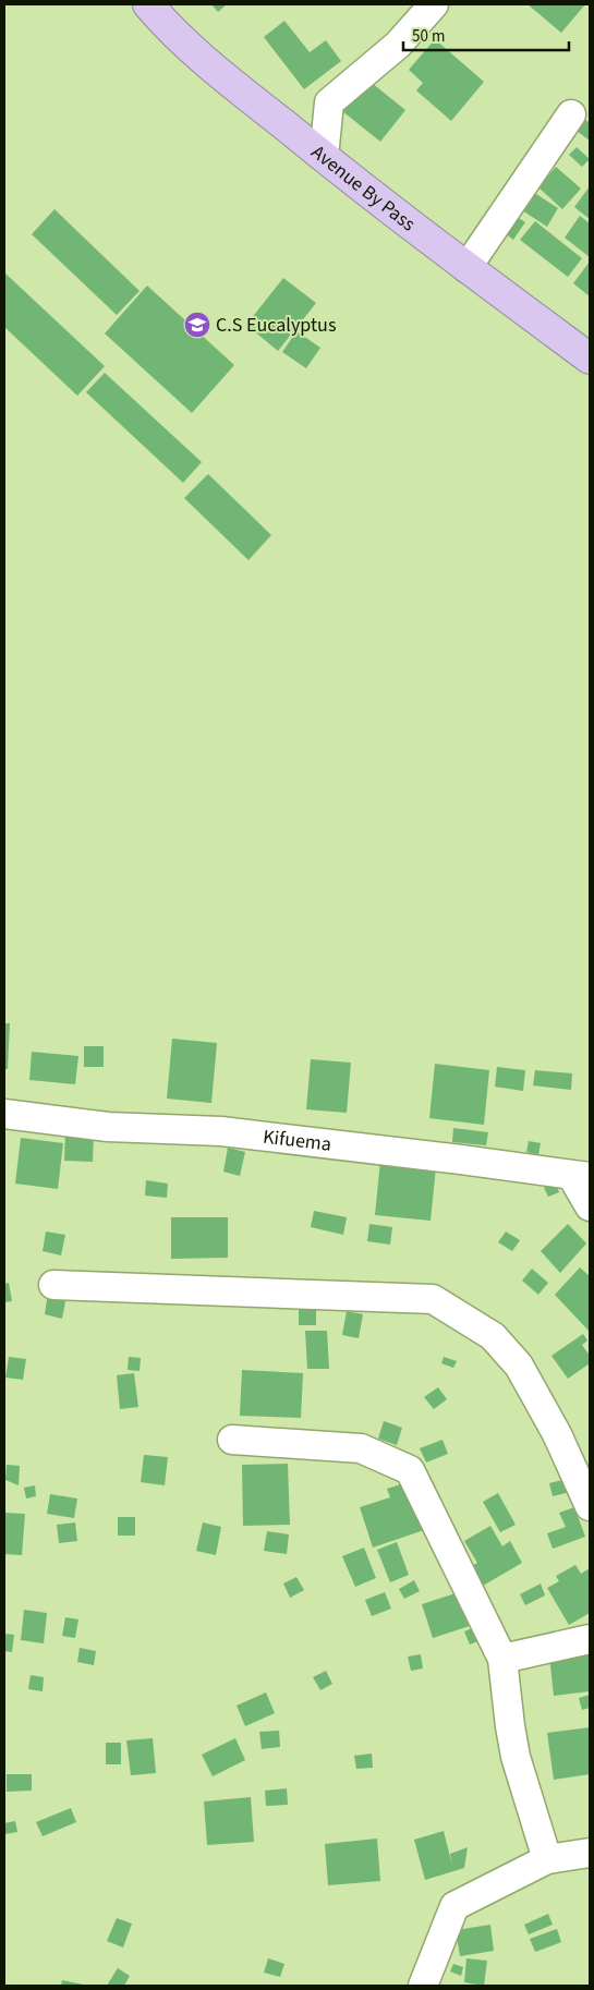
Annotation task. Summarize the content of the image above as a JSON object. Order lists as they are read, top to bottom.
{
  "streets": {
    "highway": ["Avenue By Pass"],
    "street": ["Kifuema"]
  },
  "places": {
    "school or university": ["C.S Eucalyptus"]
  },
  "scale_bar": "50 m"
}
